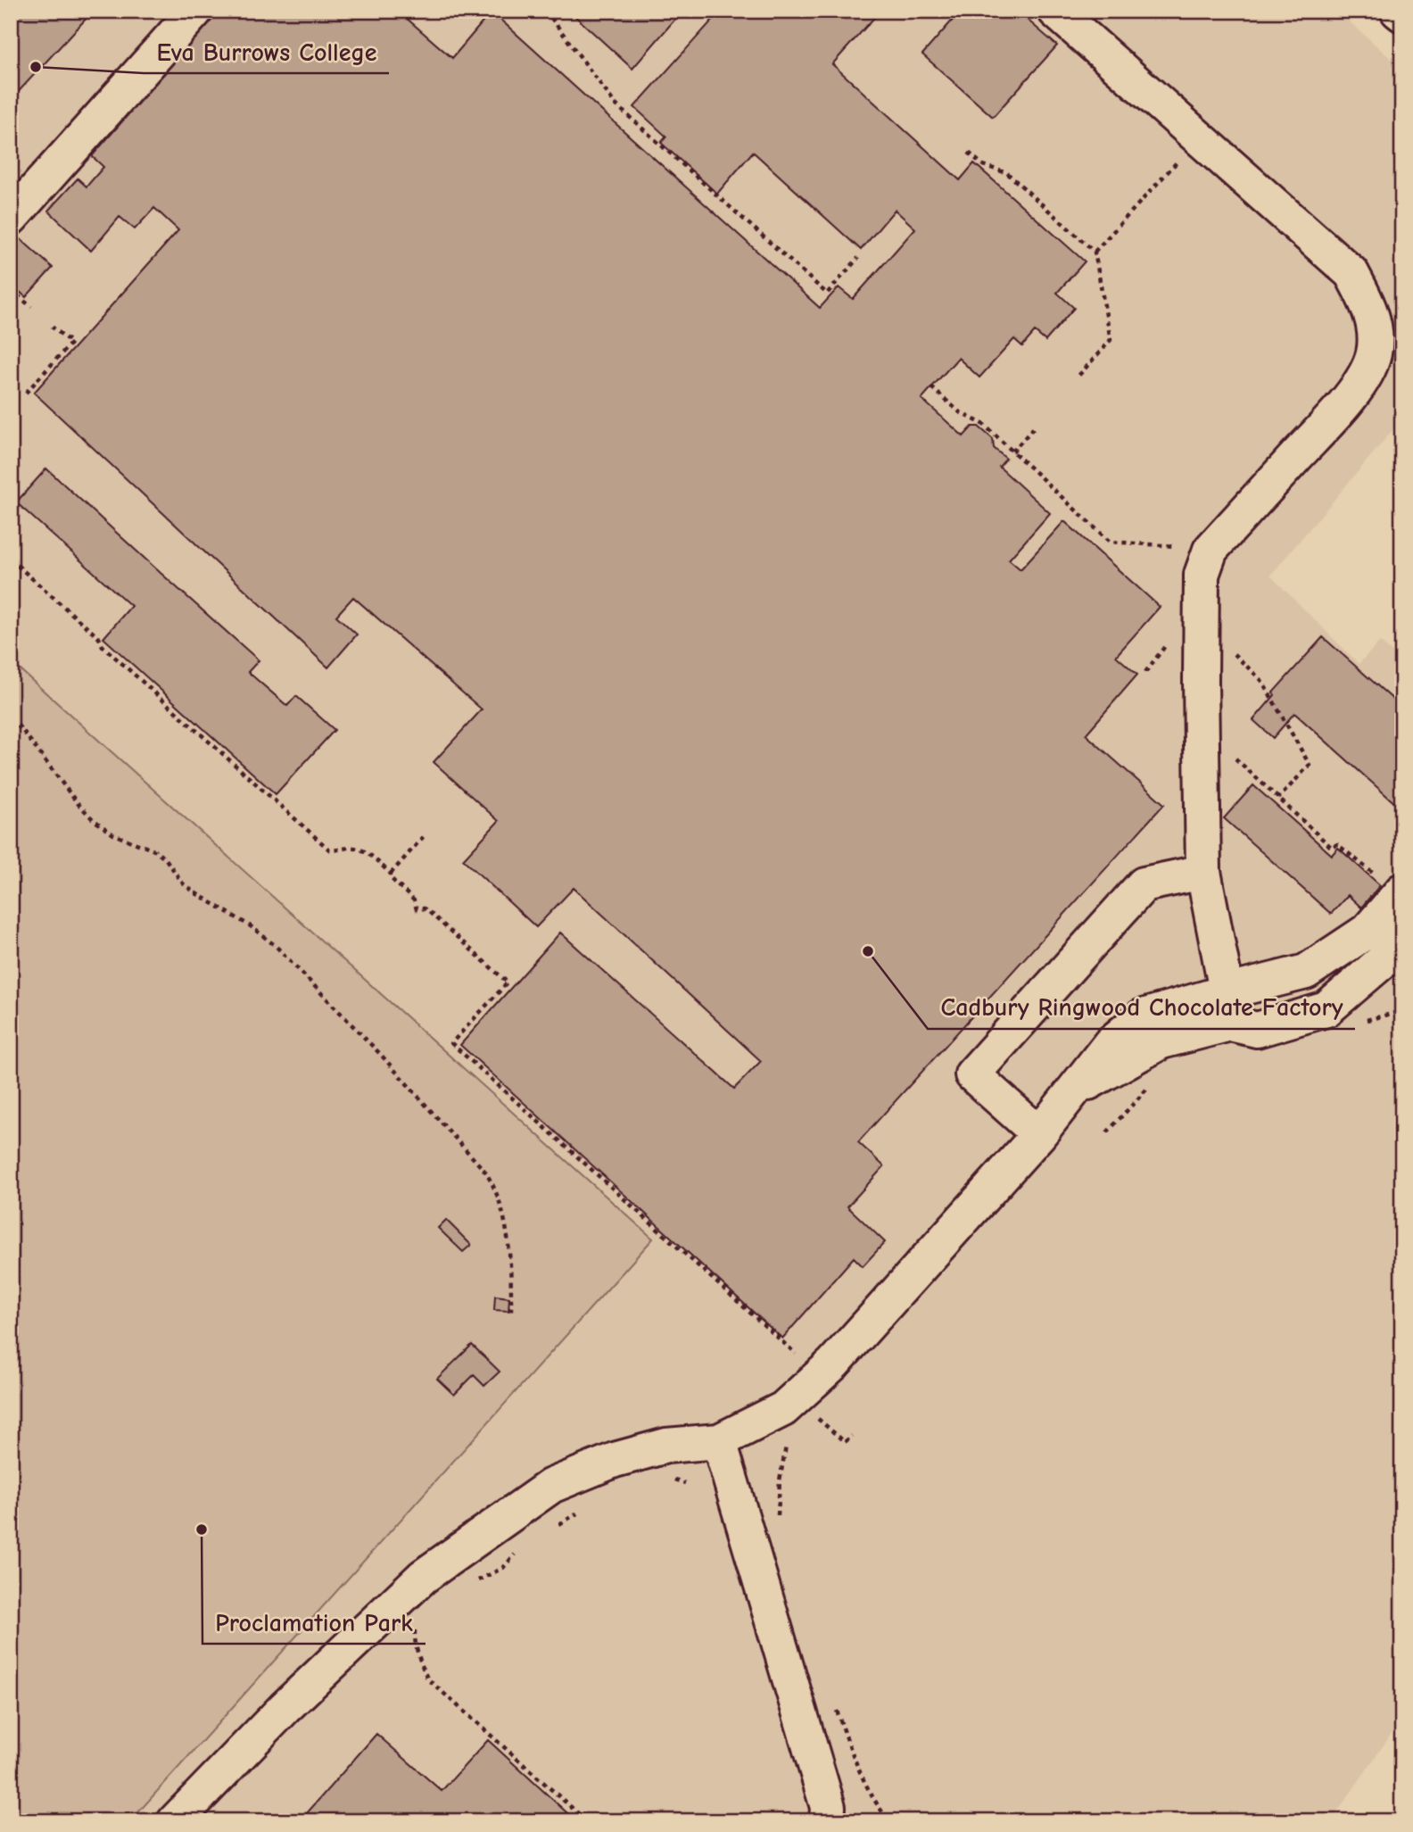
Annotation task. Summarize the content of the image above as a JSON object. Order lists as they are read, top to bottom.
{
  "places": ["Eva Burrows College", "Cadbury Ringwood Chocolate Factory", "Proclamation Park"]
}
